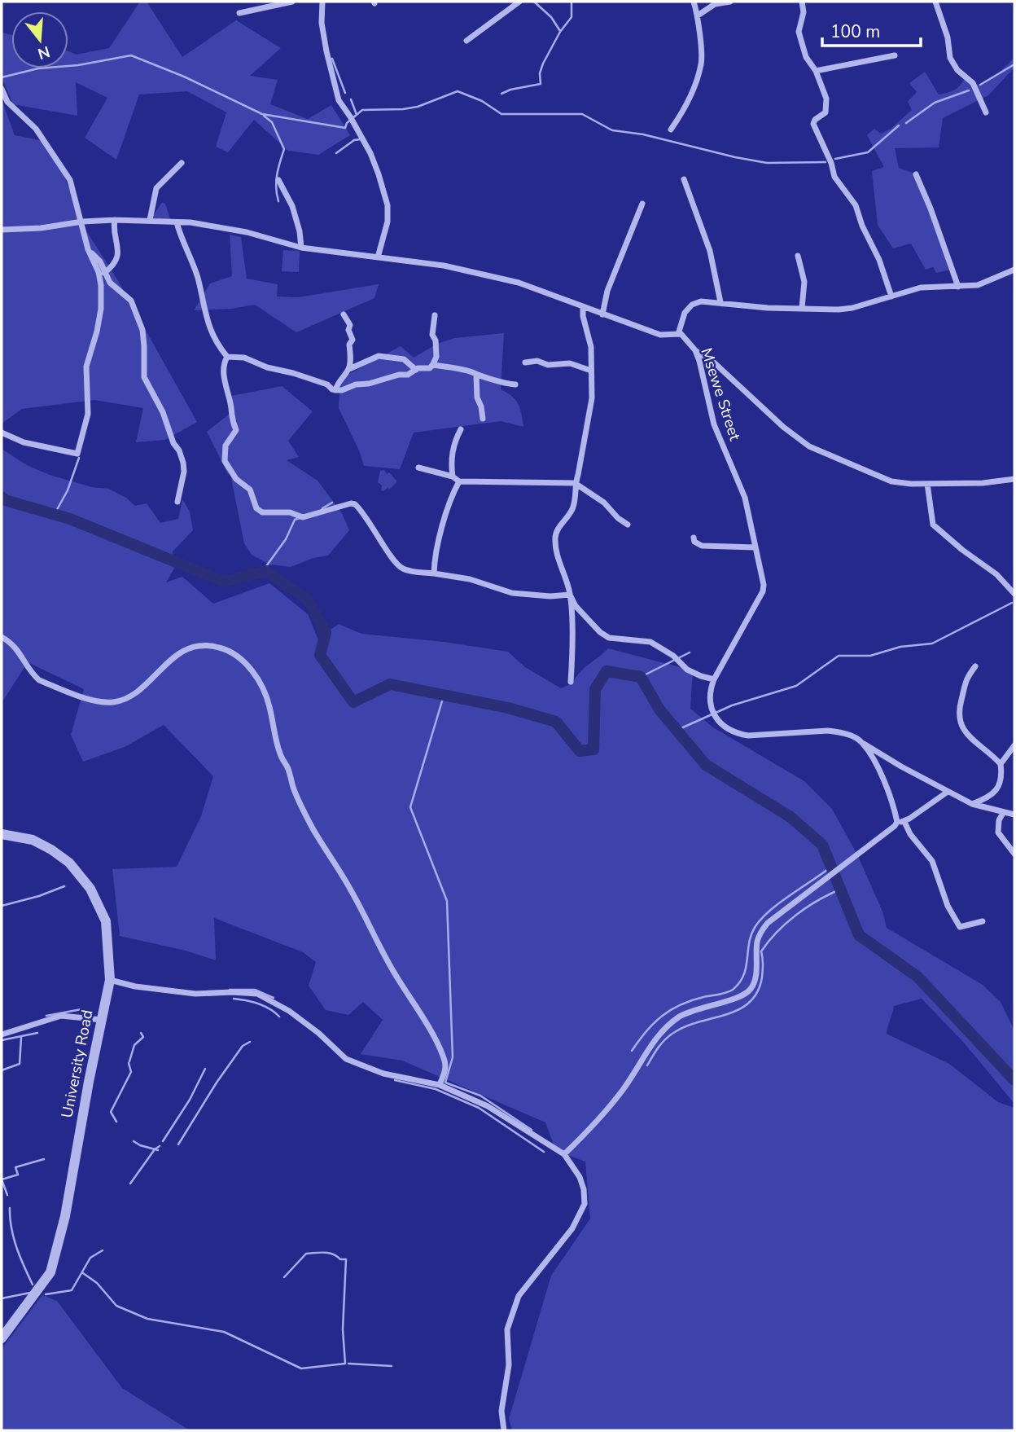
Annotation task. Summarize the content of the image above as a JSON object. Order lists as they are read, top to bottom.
{
  "streets": {
    "street": ["Msewe Street", "University Road"]
  },
  "scale_bar": "100 m",
  "north": "bottom"
}
